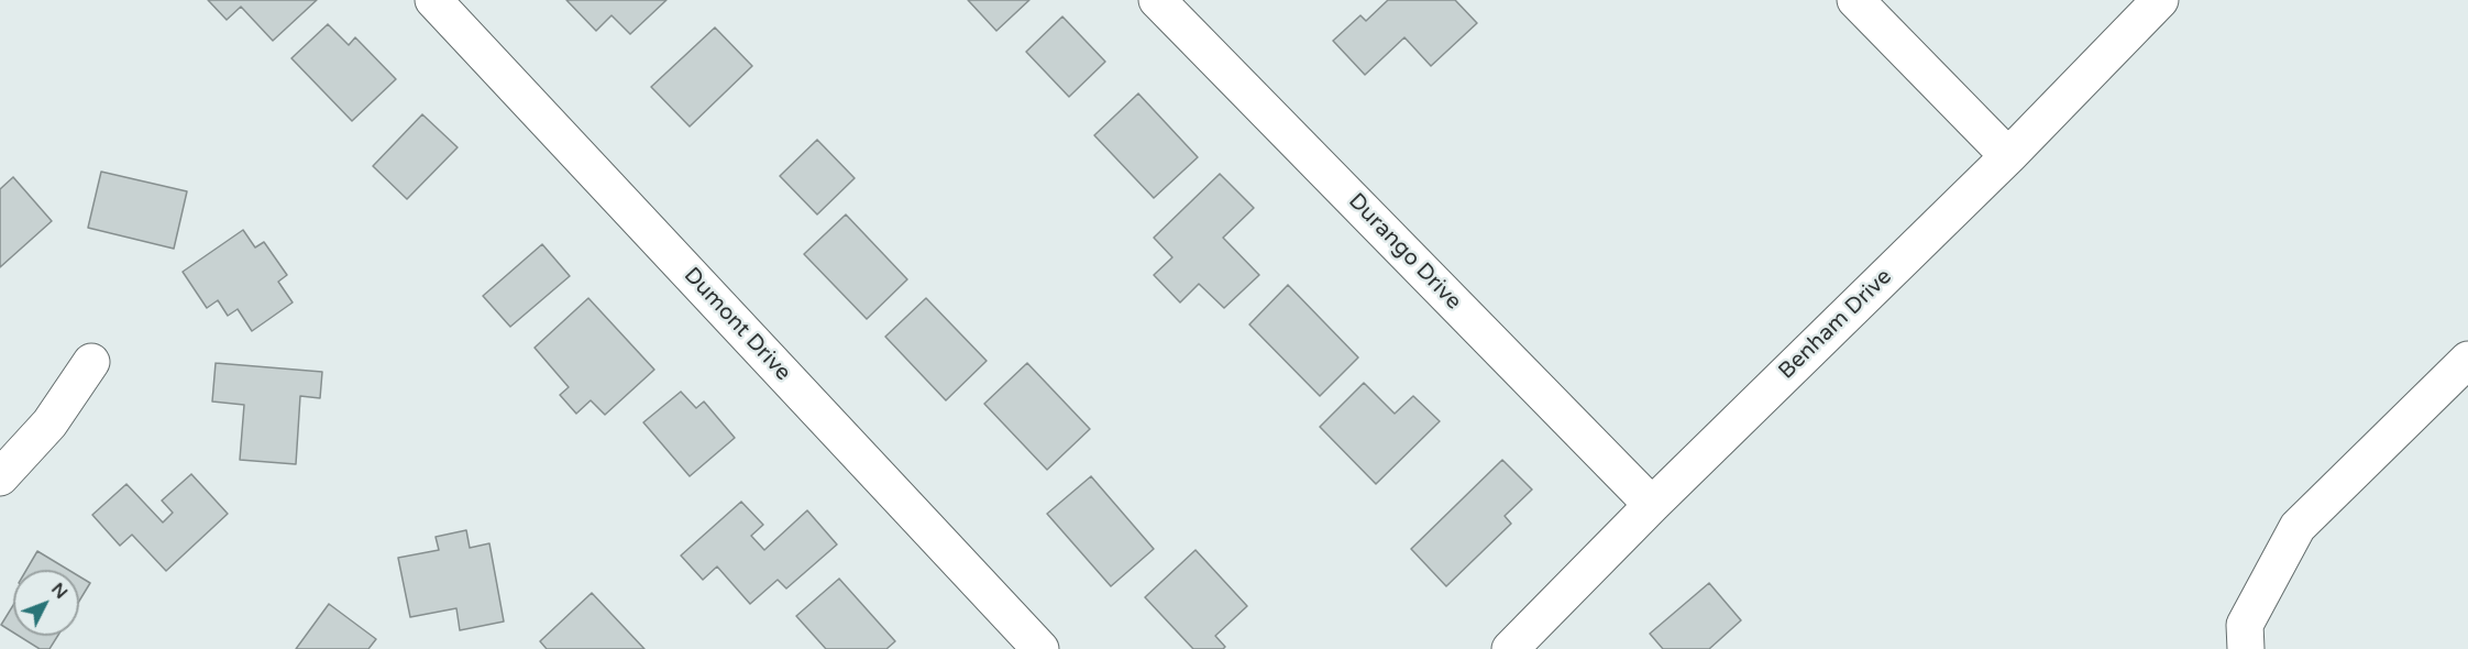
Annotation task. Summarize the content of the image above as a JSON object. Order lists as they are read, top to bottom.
{
  "streets": {
    "street": ["Durango Drive", "Dumont Drive", "Benham Drive"]
  },
  "crossings": [
    ["Durango Drive", "Benham Drive"]
  ],
  "north": "top right"
}
